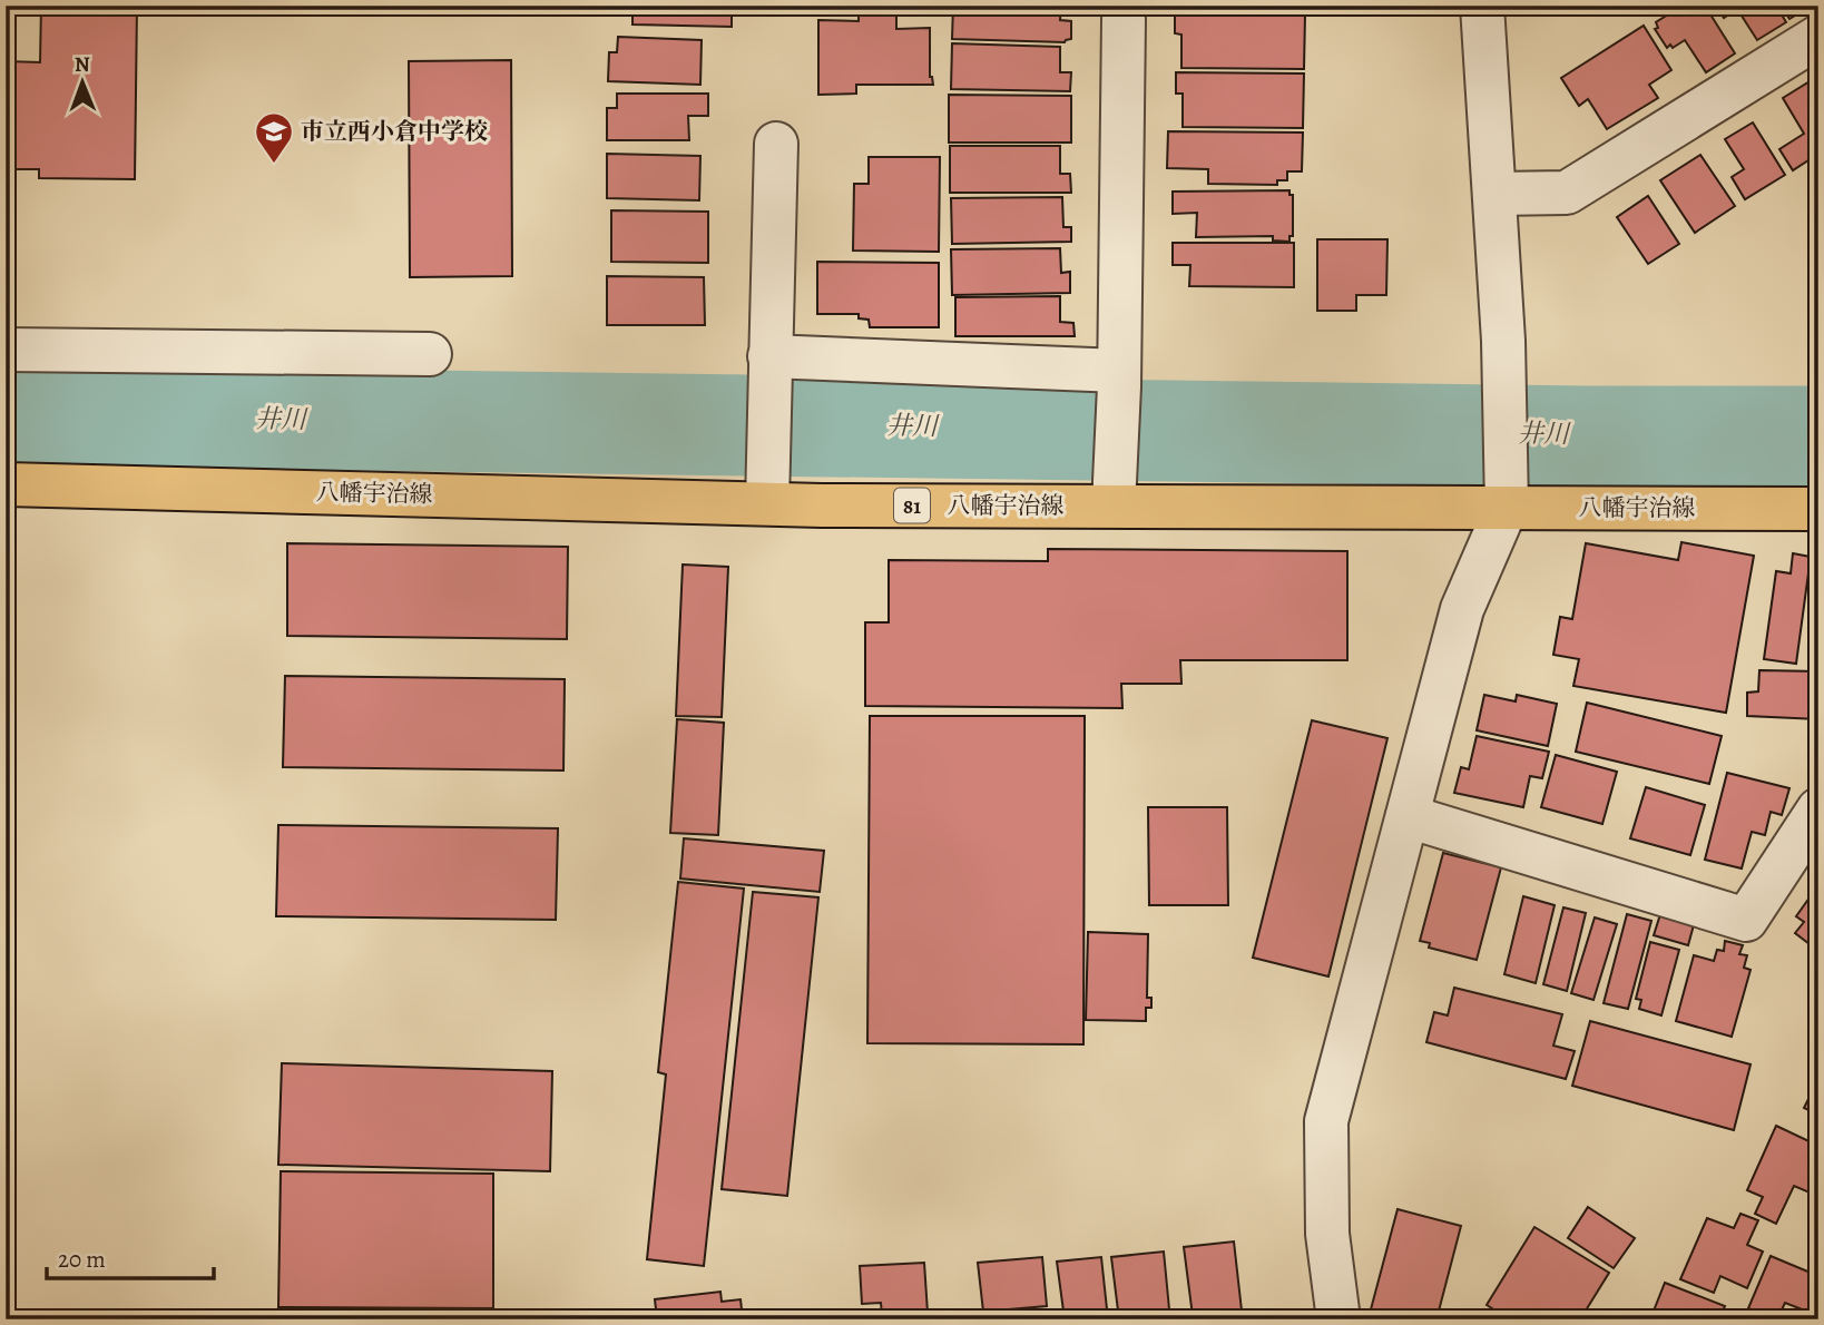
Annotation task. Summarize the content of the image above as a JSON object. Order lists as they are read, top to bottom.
{
  "streets": {
    "main road": ["八幡宇治線", "81"]
  },
  "water": ["井川"],
  "places": {
    "school or university": ["市立西小倉中学校"]
  },
  "scale_bar": "20 m",
  "north": "top"
}
